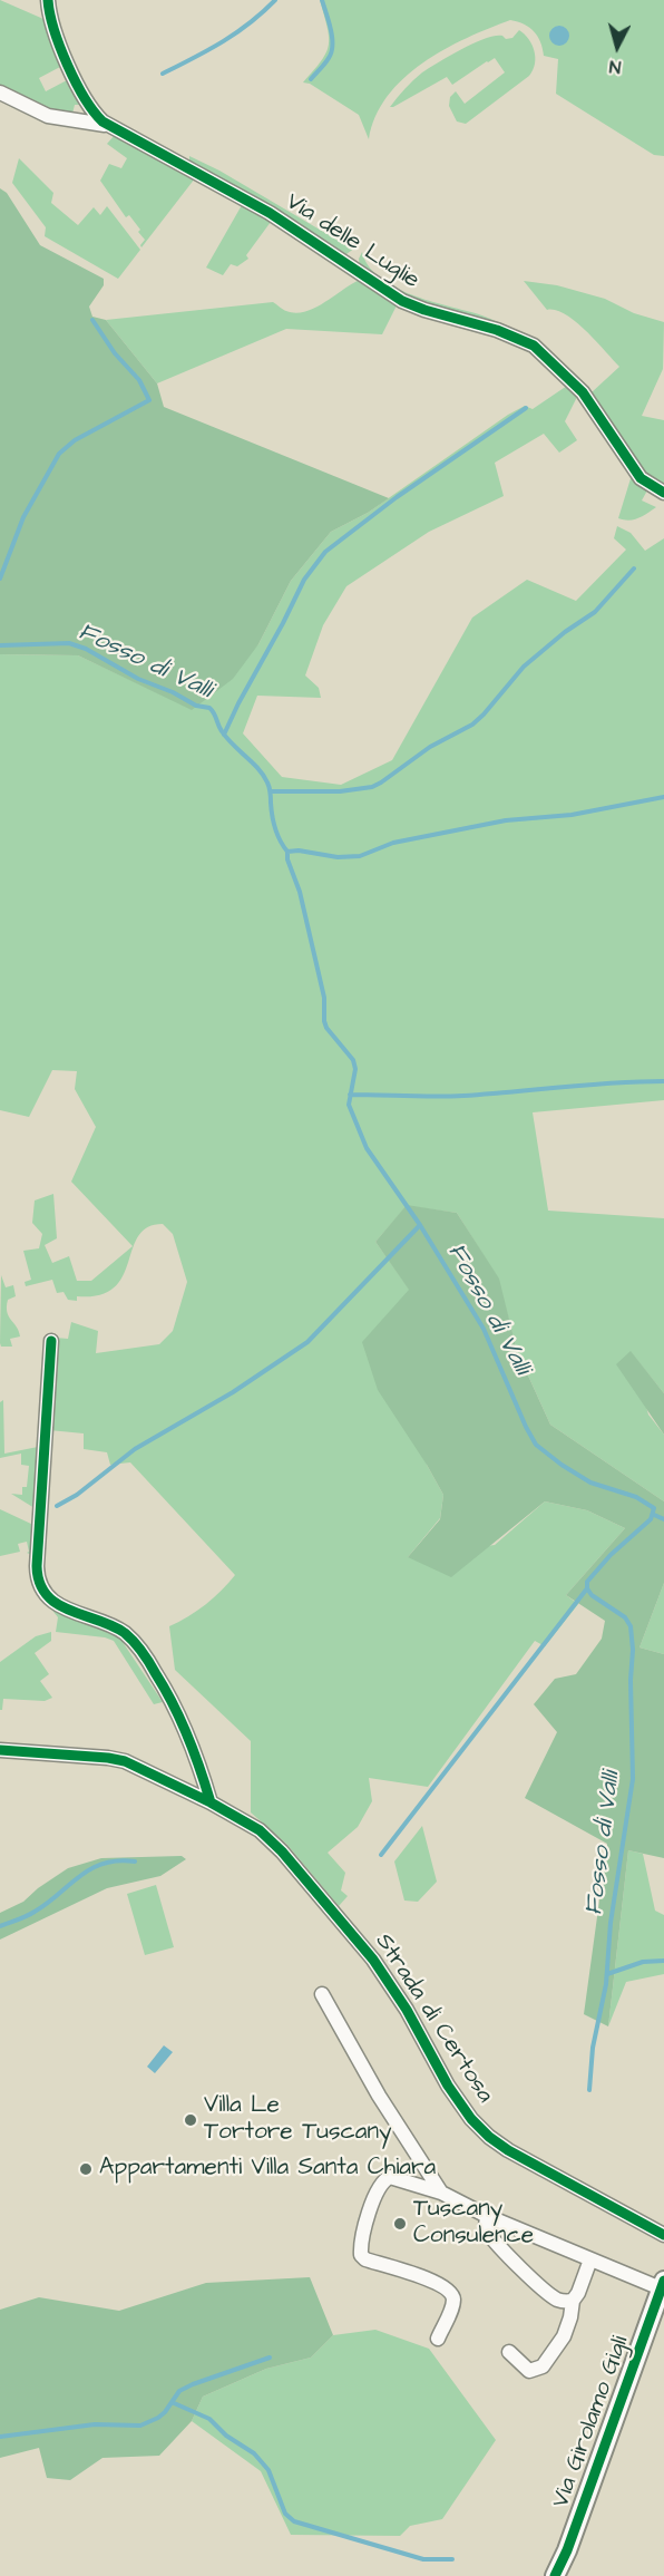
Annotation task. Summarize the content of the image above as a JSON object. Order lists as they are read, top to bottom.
{
  "streets": {
    "main road": ["Via Girolamo Gigli"],
    "street": ["Via delle Luglie", "Strada di Certosa"]
  },
  "water": ["Fosso di Valli"],
  "places": ["Villa Le Tortore Tuscany", "Appartamenti Villa Santa Chiara", "Tuscany Consulence"],
  "north": "bottom"
}
